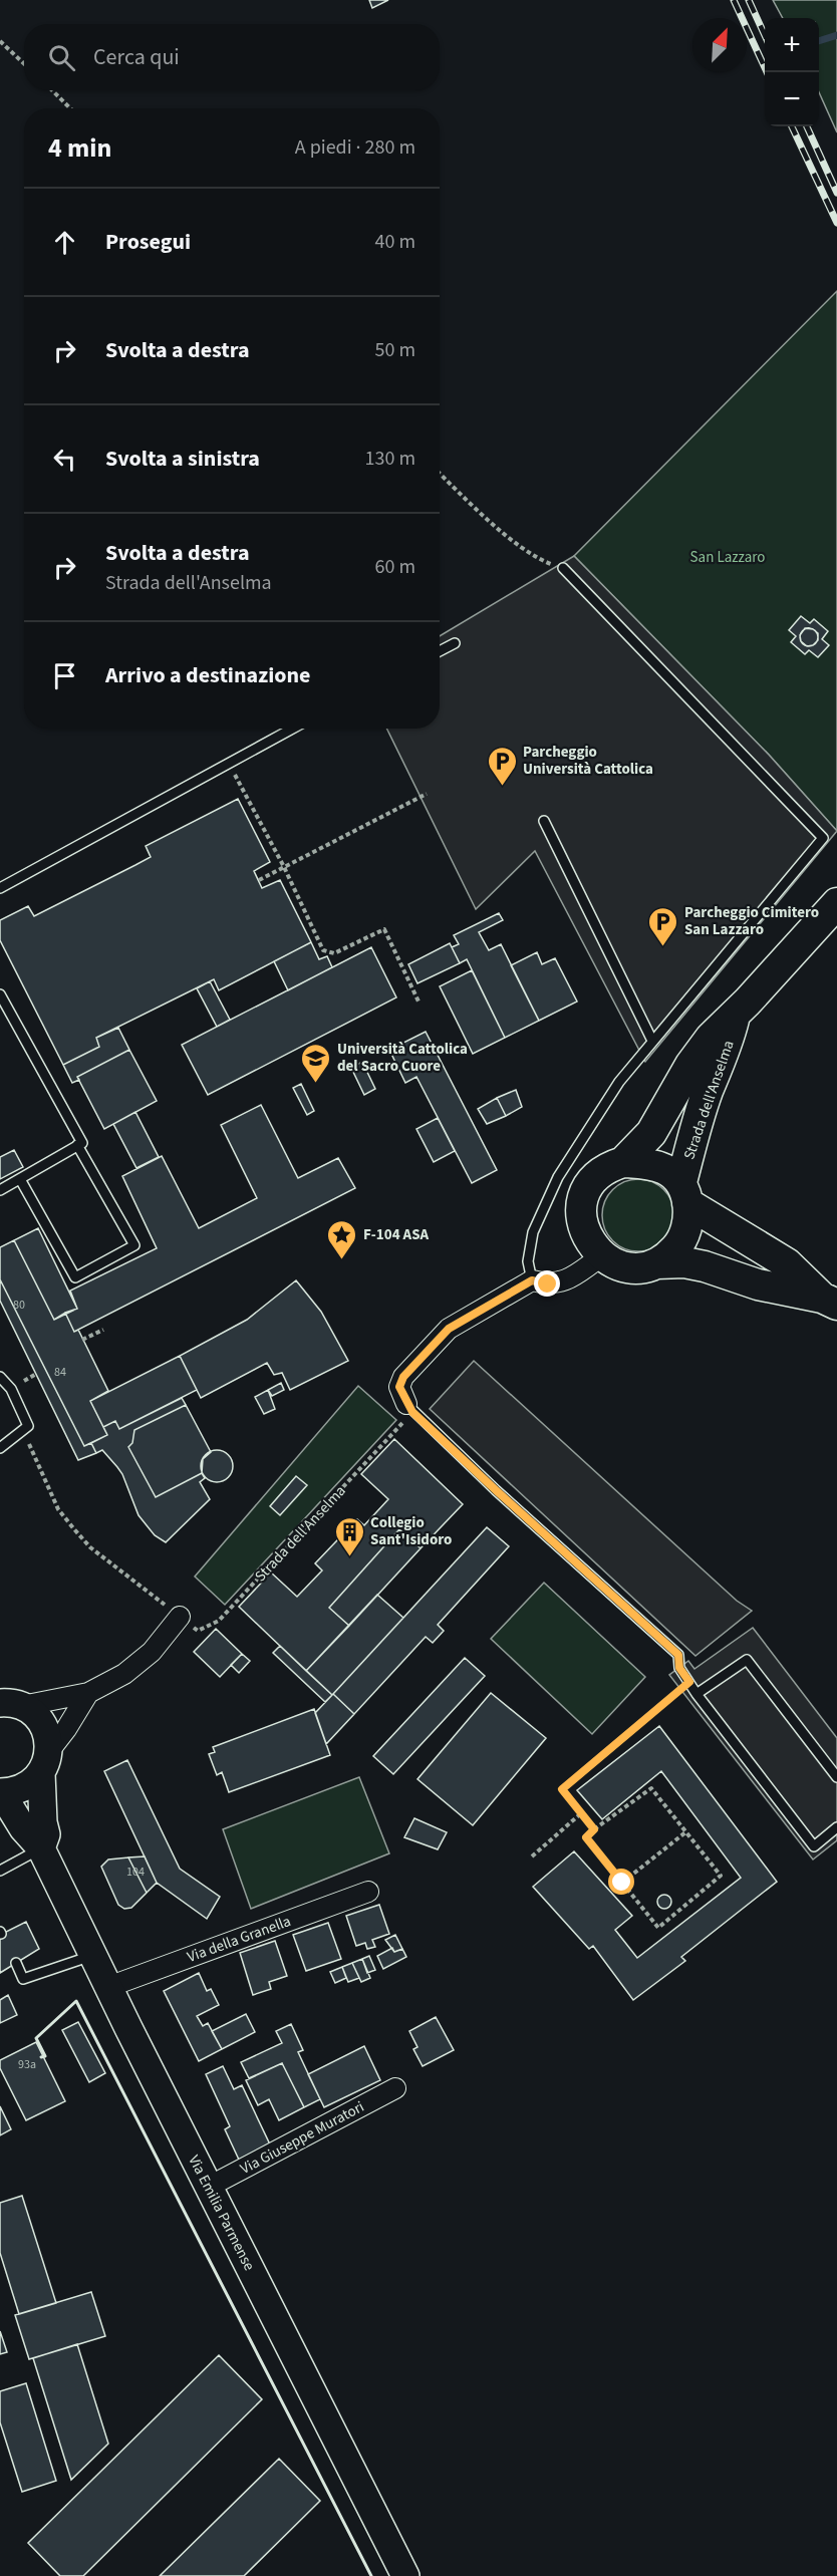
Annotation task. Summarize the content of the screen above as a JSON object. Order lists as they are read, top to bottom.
{
  "streets": {
    "main road": ["Strada dell'Anselma", "Via Emilia Parmense"],
    "street": ["Via della Granella", "Via Giuseppe Muratori"]
  },
  "crossings": [
    ["Via della Granella", "Via Emilia Parmense"],
    ["Via Giuseppe Muratori", "Via Emilia Parmense"]
  ],
  "parks": ["San Lazzaro"],
  "places": {
    "parking": ["Parcheggio Università Cattolica", "Parcheggio Cimitero San Lazzaro"],
    "school or university": ["Università Cattolica del Sacro Cuore"],
    "place": ["F-104 ASA"],
    "building": ["Collegio Sant'Isidoro"]
  },
  "house_numbers": [
    "80",
    "84",
    "104",
    "93a"
  ],
  "north": "top right",
  "page": {
    "map_buttons": ["+", "−"],
    "search": "Cerca qui",
    "heading": ["4 min", "A piedi · 280 m"],
    "list": [
      ["Prosegui", "40 m"],
      ["Svolta a destra", "50 m"],
      ["Svolta a sinistra", "130 m"],
      ["Svolta a destra", "Strada dell'Anselma", "60 m"],
      "Arrivo a destinazione"
    ]
  }
}
